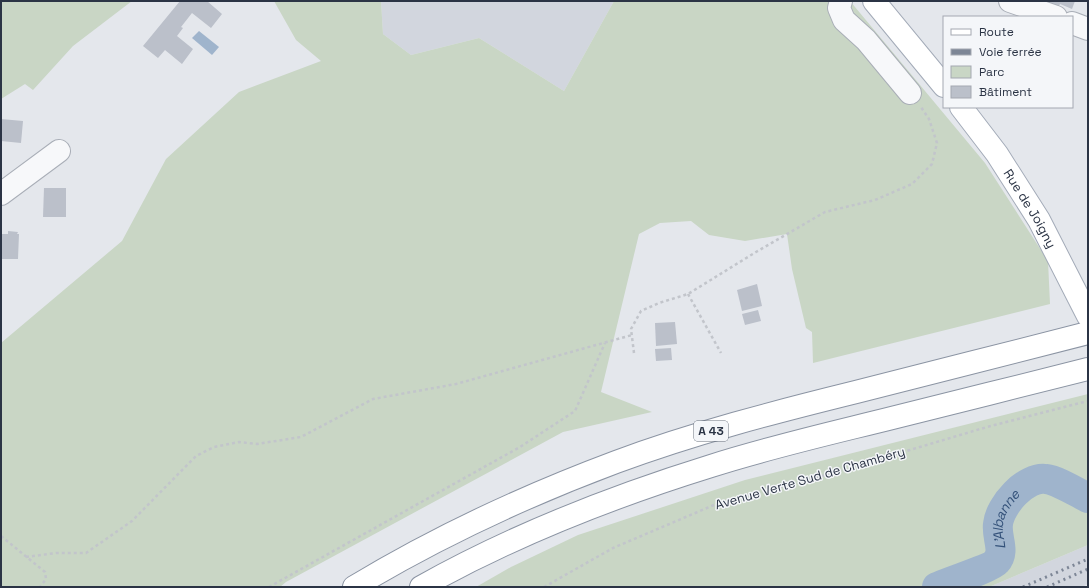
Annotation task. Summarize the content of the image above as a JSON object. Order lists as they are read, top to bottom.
{
  "streets": {
    "main road": ["Rue de Joigny", "A 43"],
    "path": ["Avenue Verte Sud de Chambéry"]
  },
  "water": ["L'Albanne"],
  "legend": [
    "Route",
    "Voie ferrée",
    "Parc",
    "Bâtiment"
  ]
}
